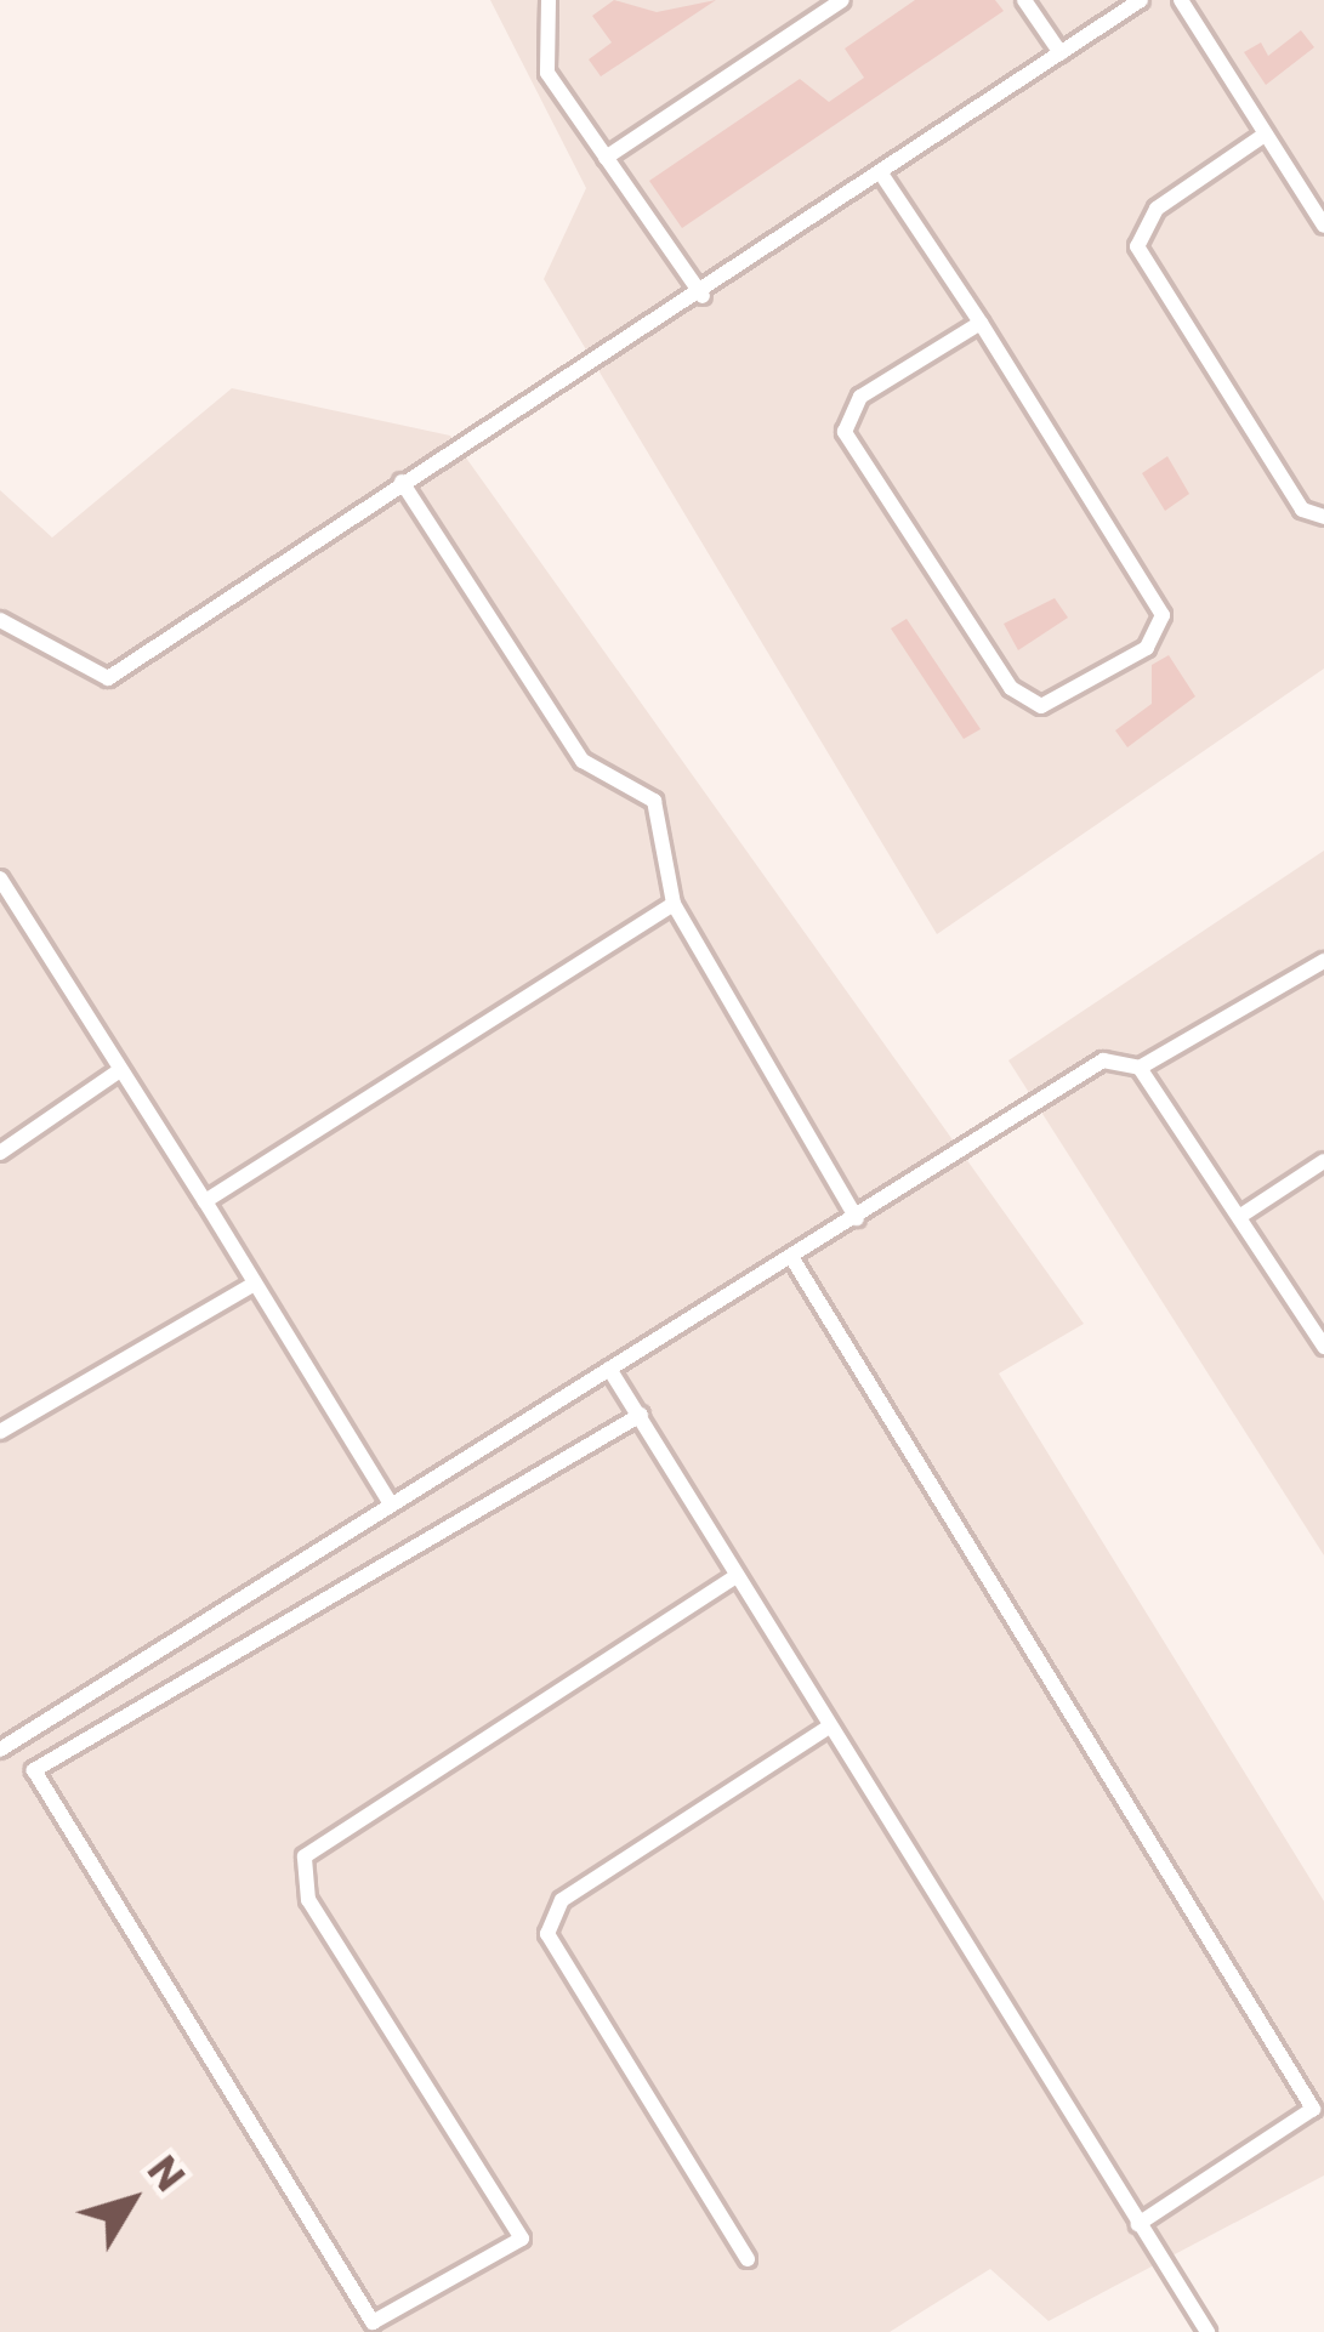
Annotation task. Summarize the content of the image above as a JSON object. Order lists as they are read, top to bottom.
{
  "north": "top right"
}
